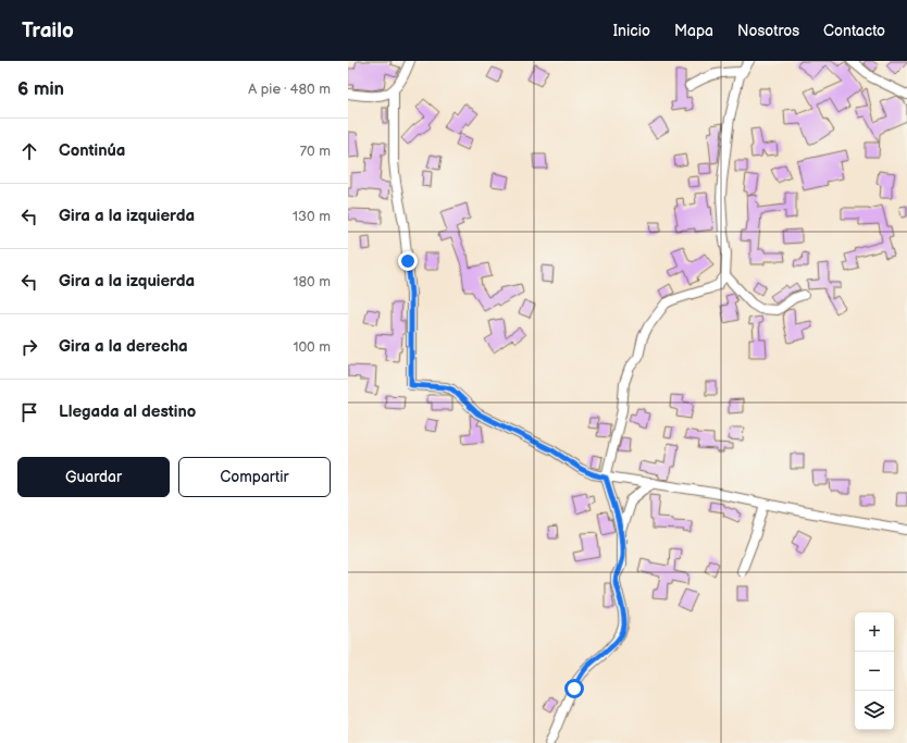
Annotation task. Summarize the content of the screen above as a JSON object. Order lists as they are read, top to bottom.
{
  "page": {
    "header": "Trailo",
    "nav": [
      "Inicio",
      "Mapa",
      "Nosotros",
      "Contacto"
    ],
    "heading": ["6 min", "A pie · 480 m"],
    "list": [
      ["Continúa", "70 m"],
      ["Gira a la izquierda", "130 m"],
      ["Gira a la izquierda", "180 m"],
      ["Gira a la derecha", "100 m"],
      "Llegada al destino"
    ],
    "buttons": ["Guardar", "Compartir"],
    "map_buttons": ["+", "−"]
  }
}
